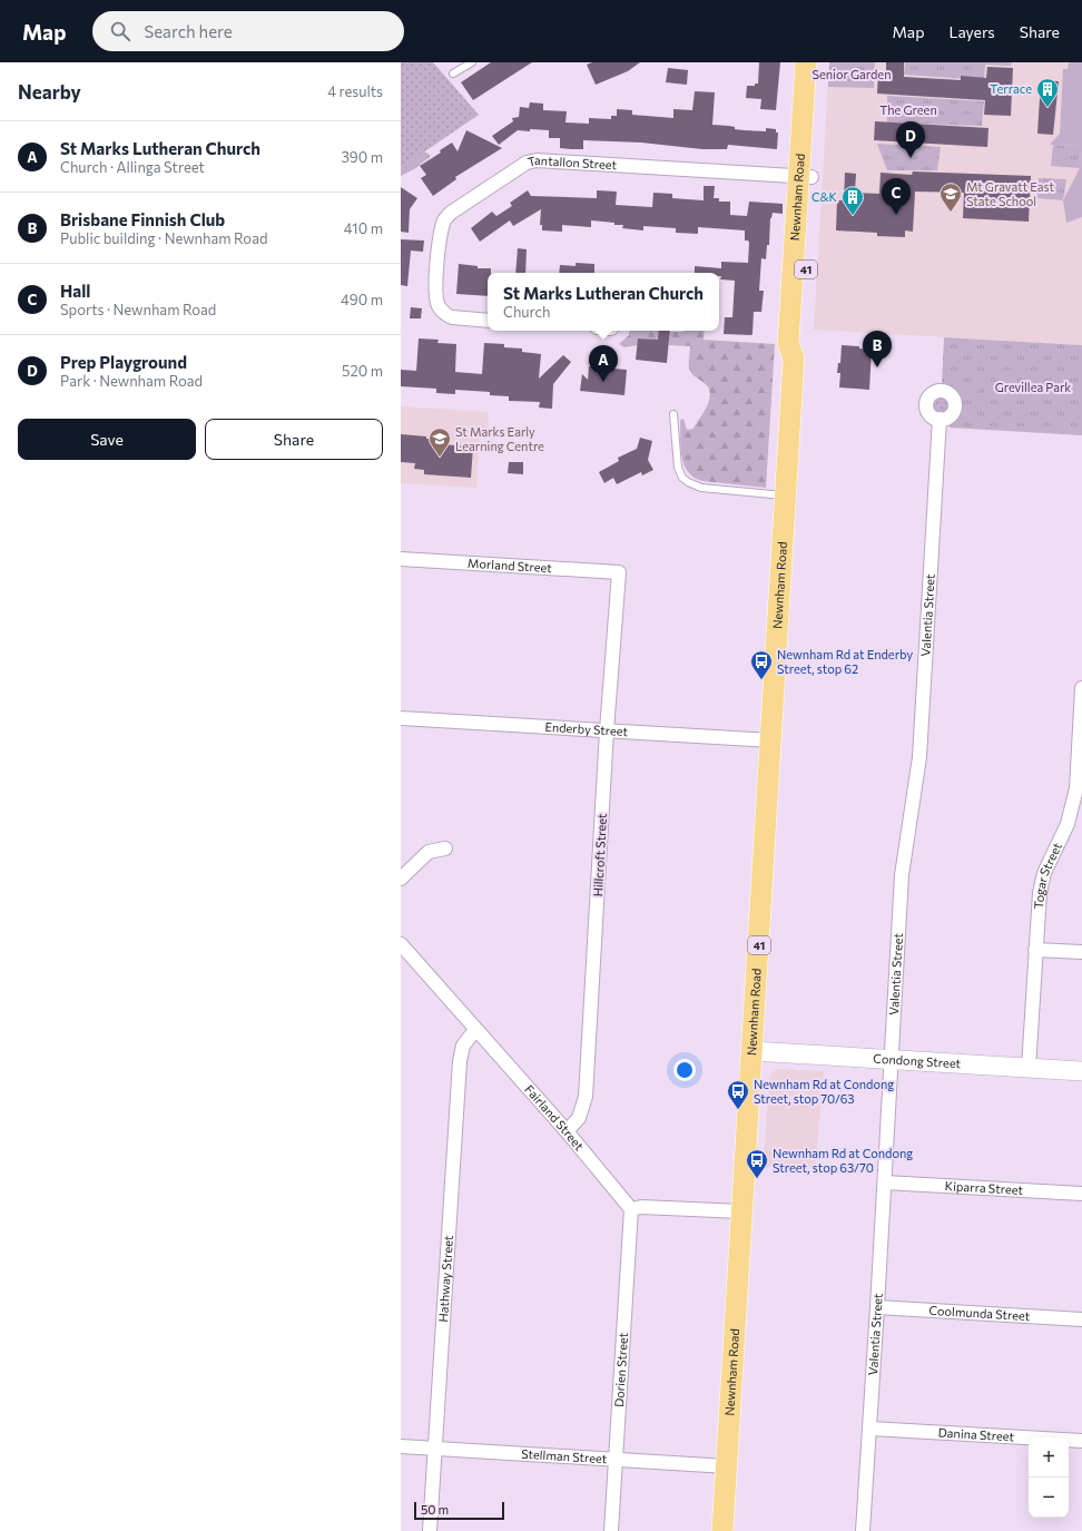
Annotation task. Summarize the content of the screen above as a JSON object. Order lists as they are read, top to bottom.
{
  "streets": {
    "main road": ["Newnham Road", "41"],
    "street": [
      "Tantallon Street",
      "Morland Street",
      "Valentia Street",
      "Enderby Street",
      "Hillcroft Street",
      "Togar Street",
      "Condong Street",
      "Fairland Street",
      "Kiparra Street",
      "Hathway Street",
      "Coolmunda Street",
      "Dorien Street",
      "Danina Street",
      "Stellman Street"
    ]
  },
  "crossings": [
    ["Tantallon Street", "Newnham Road"],
    ["Newnham Road", "Enderby Street"],
    ["Newnham Road", "Condong Street"],
    ["Newnham Road", "Stellman Street"],
    ["Morland Street", "Hillcroft Street"],
    ["Valentia Street", "Condong Street"],
    ["Valentia Street", "Kiparra Street"],
    ["Valentia Street", "Coolmunda Street"],
    ["Valentia Street", "Danina Street"],
    ["Enderby Street", "Hillcroft Street"],
    ["Hillcroft Street", "Fairland Street"],
    ["Togar Street", "Condong Street"],
    ["Fairland Street", "Hathway Street"],
    ["Fairland Street", "Dorien Street"],
    ["Hathway Street", "Stellman Street"],
    ["Dorien Street", "Stellman Street"]
  ],
  "parks": ["Senior Garden", "The Green", "Grevillea Park"],
  "places": {
    "building": ["Terrace", "C&K"],
    "school or university": ["Mt Gravatt East State School", "St Marks Early Learning Centre"],
    "bus stop": ["Newnham Rd at Enderby Street, stop 62", "Newnham Rd at Condong Street, stop 70/63", "Newnham Rd at Condong Street, stop 63/70"]
  },
  "scale_bar": "50 m",
  "page": {
    "header": "Map",
    "search": "Search here",
    "nav": ["Map", "Layers", "Share"],
    "heading": ["Nearby", "4 results"],
    "list": [
      {
        "mark": "A",
        "name": "St Marks Lutheran Church",
        "note": "Church · Allinga Street",
        "value": "390 m"
      },
      {
        "mark": "B",
        "name": "Brisbane Finnish Club",
        "note": "Public building · Newnham Road",
        "value": "410 m"
      },
      {
        "mark": "C",
        "name": "Hall",
        "note": "Sports · Newnham Road",
        "value": "490 m"
      },
      {
        "mark": "D",
        "name": "Prep Playground",
        "note": "Park · Newnham Road",
        "value": "520 m"
      }
    ],
    "pins": [
      "D",
      "C",
      "B",
      "A"
    ],
    "popup": ["St Marks Lutheran Church", "Church"],
    "buttons": ["Save", "Share"],
    "map_buttons": ["+", "−"],
    "scale": "50 m"
  }
}
